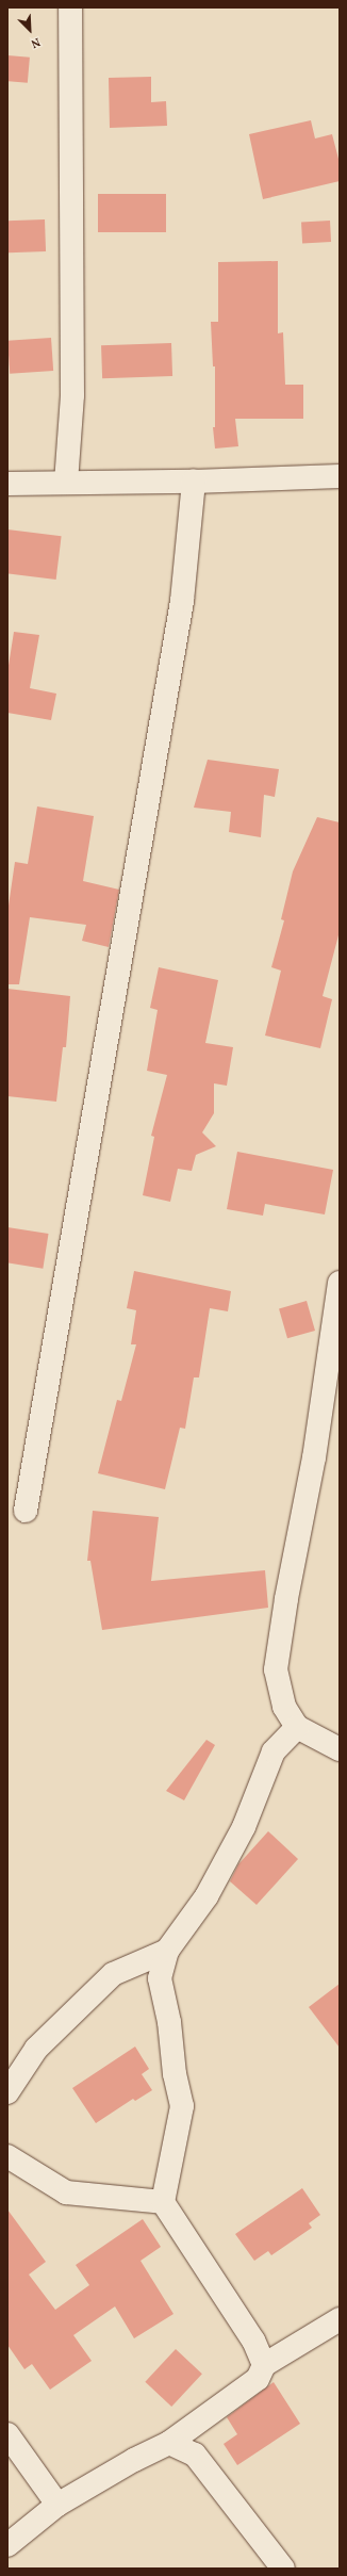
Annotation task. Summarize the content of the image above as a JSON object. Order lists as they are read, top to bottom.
{
  "north": "bottom right"
}
